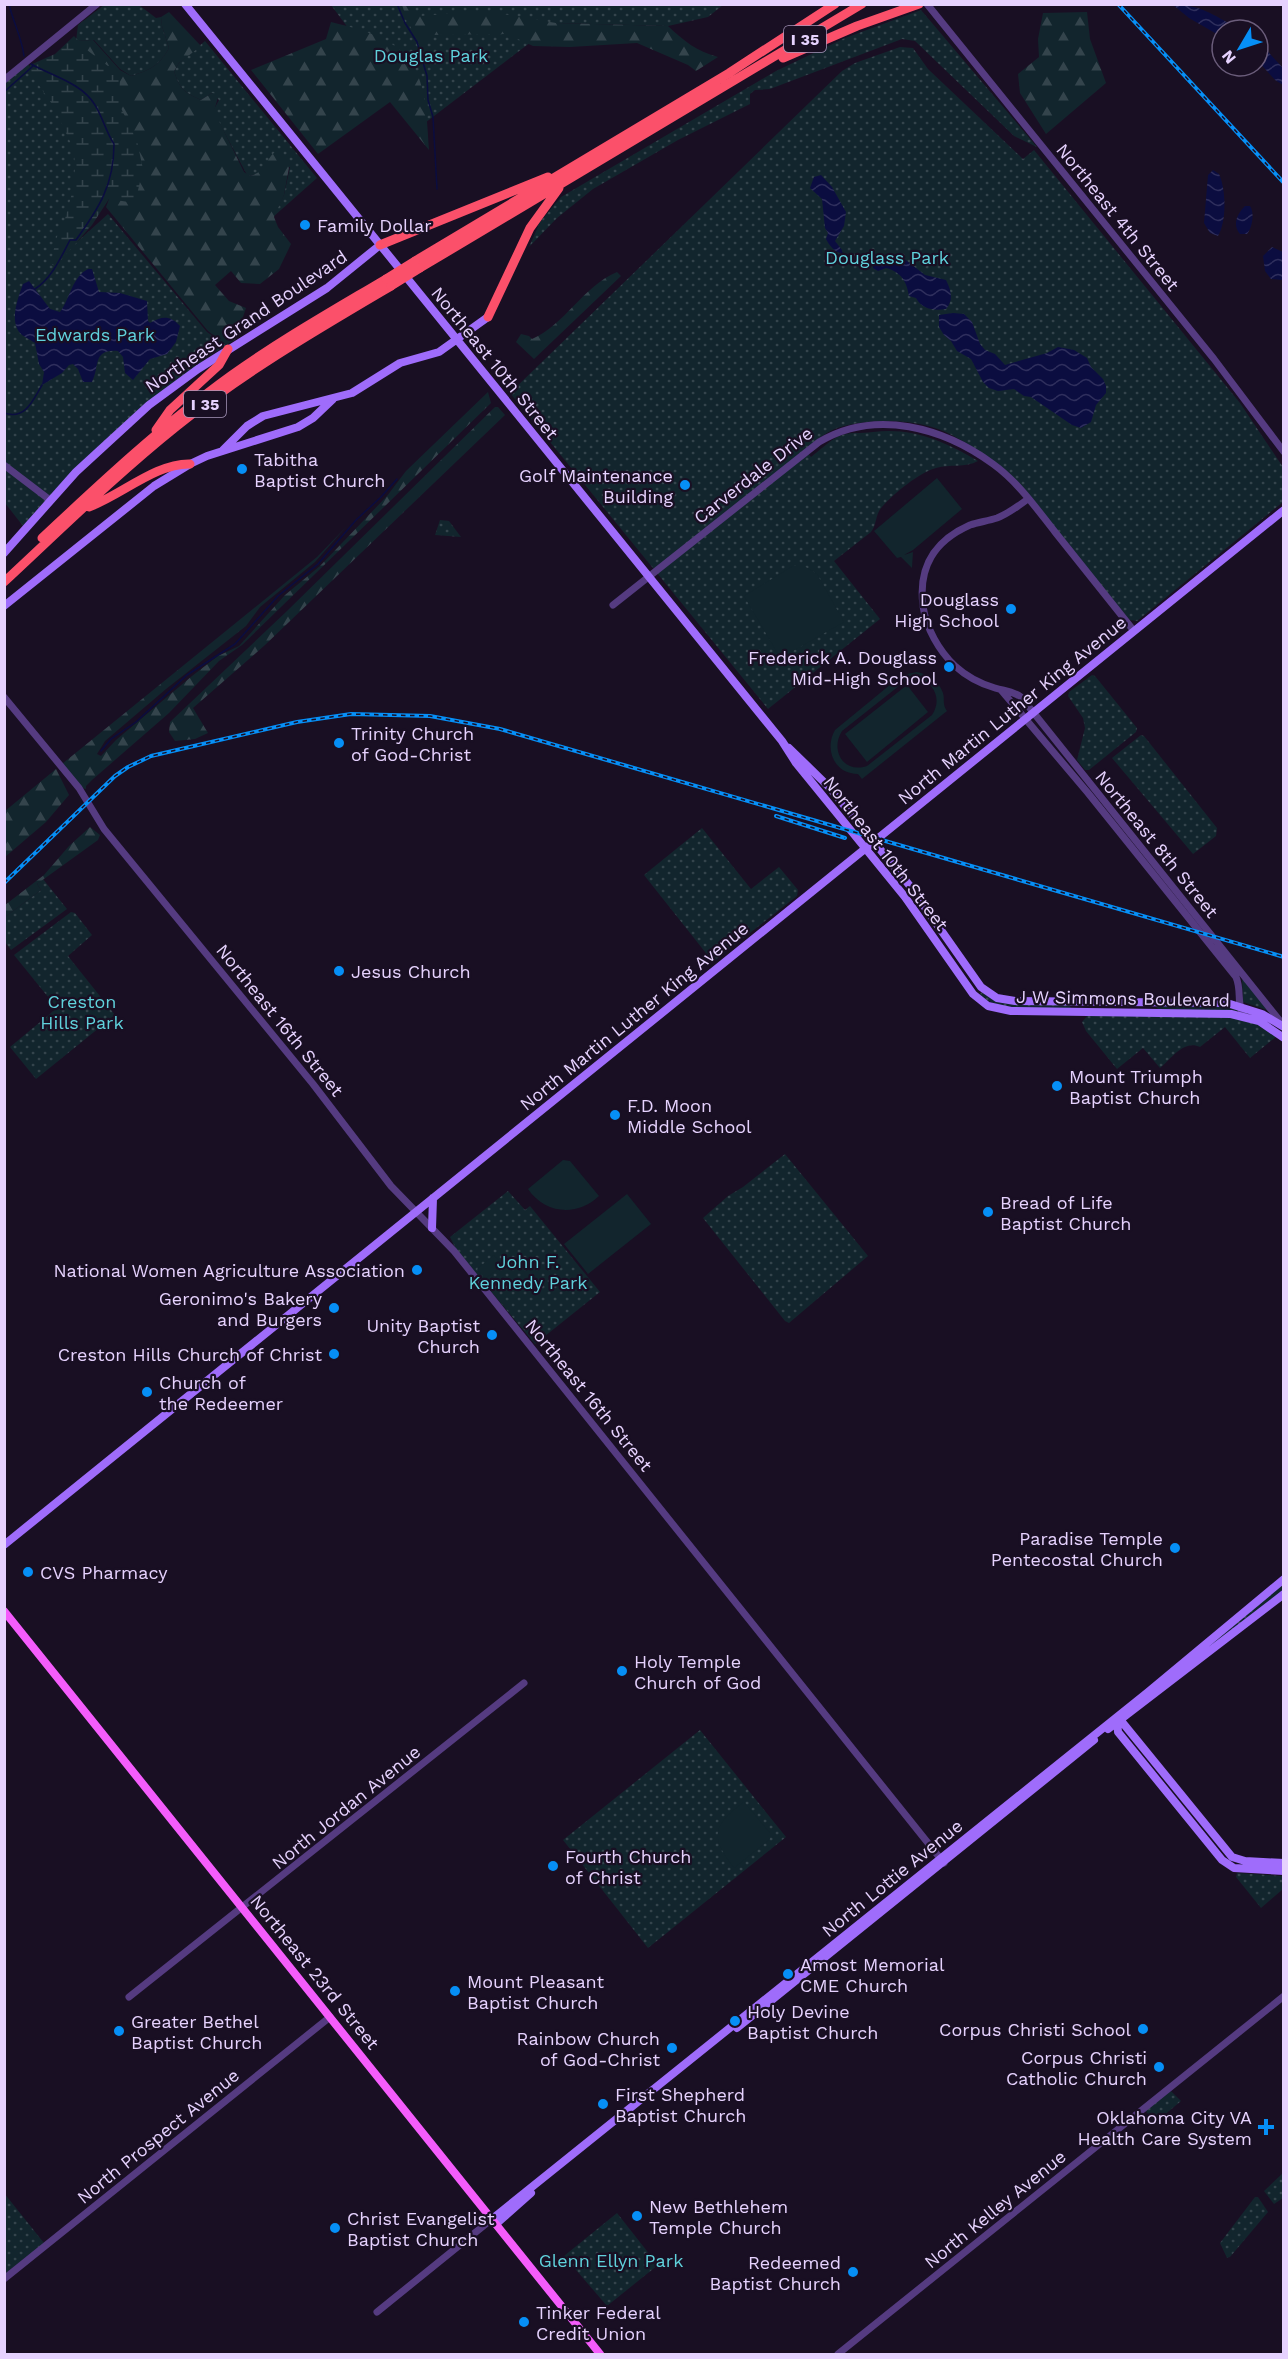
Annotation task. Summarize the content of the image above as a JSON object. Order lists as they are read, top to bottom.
{
  "streets": {
    "highway": ["I 35"],
    "main road": [
      "Northeast Grand Boulevard",
      "Northeast 10th Street",
      "North Martin Luther King Avenue",
      "J W Simmons Boulevard",
      "North Lottie Avenue",
      "Northeast 23rd Street"
    ],
    "street": [
      "Northeast 4th Street",
      "Carverdale Drive",
      "Northeast 8th Street",
      "Northeast 16th Street",
      "North Jordan Avenue",
      "North Prospect Avenue",
      "North Kelley Avenue"
    ]
  },
  "crossings": [
    ["Northeast Grand Boulevard", "Northeast 10th Street"],
    ["Northeast 10th Street", "Carverdale Drive"],
    ["Northeast 10th Street", "North Martin Luther King Avenue"],
    ["Northeast 10th Street", "J W Simmons Boulevard"],
    ["Carverdale Drive", "North Martin Luther King Avenue"],
    ["Carverdale Drive", "Northeast 8th Street"],
    ["North Martin Luther King Avenue", "Northeast 8th Street"],
    ["North Martin Luther King Avenue", "Northeast 16th Street"],
    ["Northeast 8th Street", "J W Simmons Boulevard"],
    ["Northeast 16th Street", "North Lottie Avenue"],
    ["North Jordan Avenue", "Northeast 23rd Street"],
    ["North Lottie Avenue", "Northeast 23rd Street"],
    ["Northeast 23rd Street", "North Prospect Avenue"]
  ],
  "parks": [
    "Douglas Park",
    "Douglass Park",
    "Edwards Park",
    "Creston Hills Park",
    "John F. Kennedy Park",
    "Glenn Ellyn Park"
  ],
  "places": {
    "other": [
      "Family Dollar",
      "Tabitha Baptist Church",
      "Golf Maintenance Building",
      "Douglass High School",
      "Frederick A. Douglass Mid-High School",
      "Trinity Church of God-Christ",
      "Jesus Church",
      "Mount Triumph Baptist Church",
      "F.D. Moon Middle School",
      "Bread of Life Baptist Church",
      "National Women Agriculture Association",
      "Geronimo's Bakery and Burgers",
      "Unity Baptist Church",
      "Creston Hills Church of Christ",
      "Church of the Redeemer",
      "Paradise Temple Pentecostal Church",
      "CVS Pharmacy",
      "Holy Temple Church of God",
      "Fourth Church of Christ",
      "Amost Memorial CME Church",
      "Mount Pleasant Baptist Church",
      "Holy Devine Baptist Church",
      "Corpus Christi School",
      "Greater Bethel Baptist Church",
      "Rainbow Church of God-Christ",
      "Corpus Christi Catholic Church",
      "First Shepherd Baptist Church",
      "New Bethlehem Temple Church",
      "Christ Evangelist Baptist Church",
      "Redeemed Baptist Church",
      "Tinker Federal Credit Union"
    ],
    "health": ["Oklahoma City VA Health Care System"]
  },
  "north": "bottom left"
}
